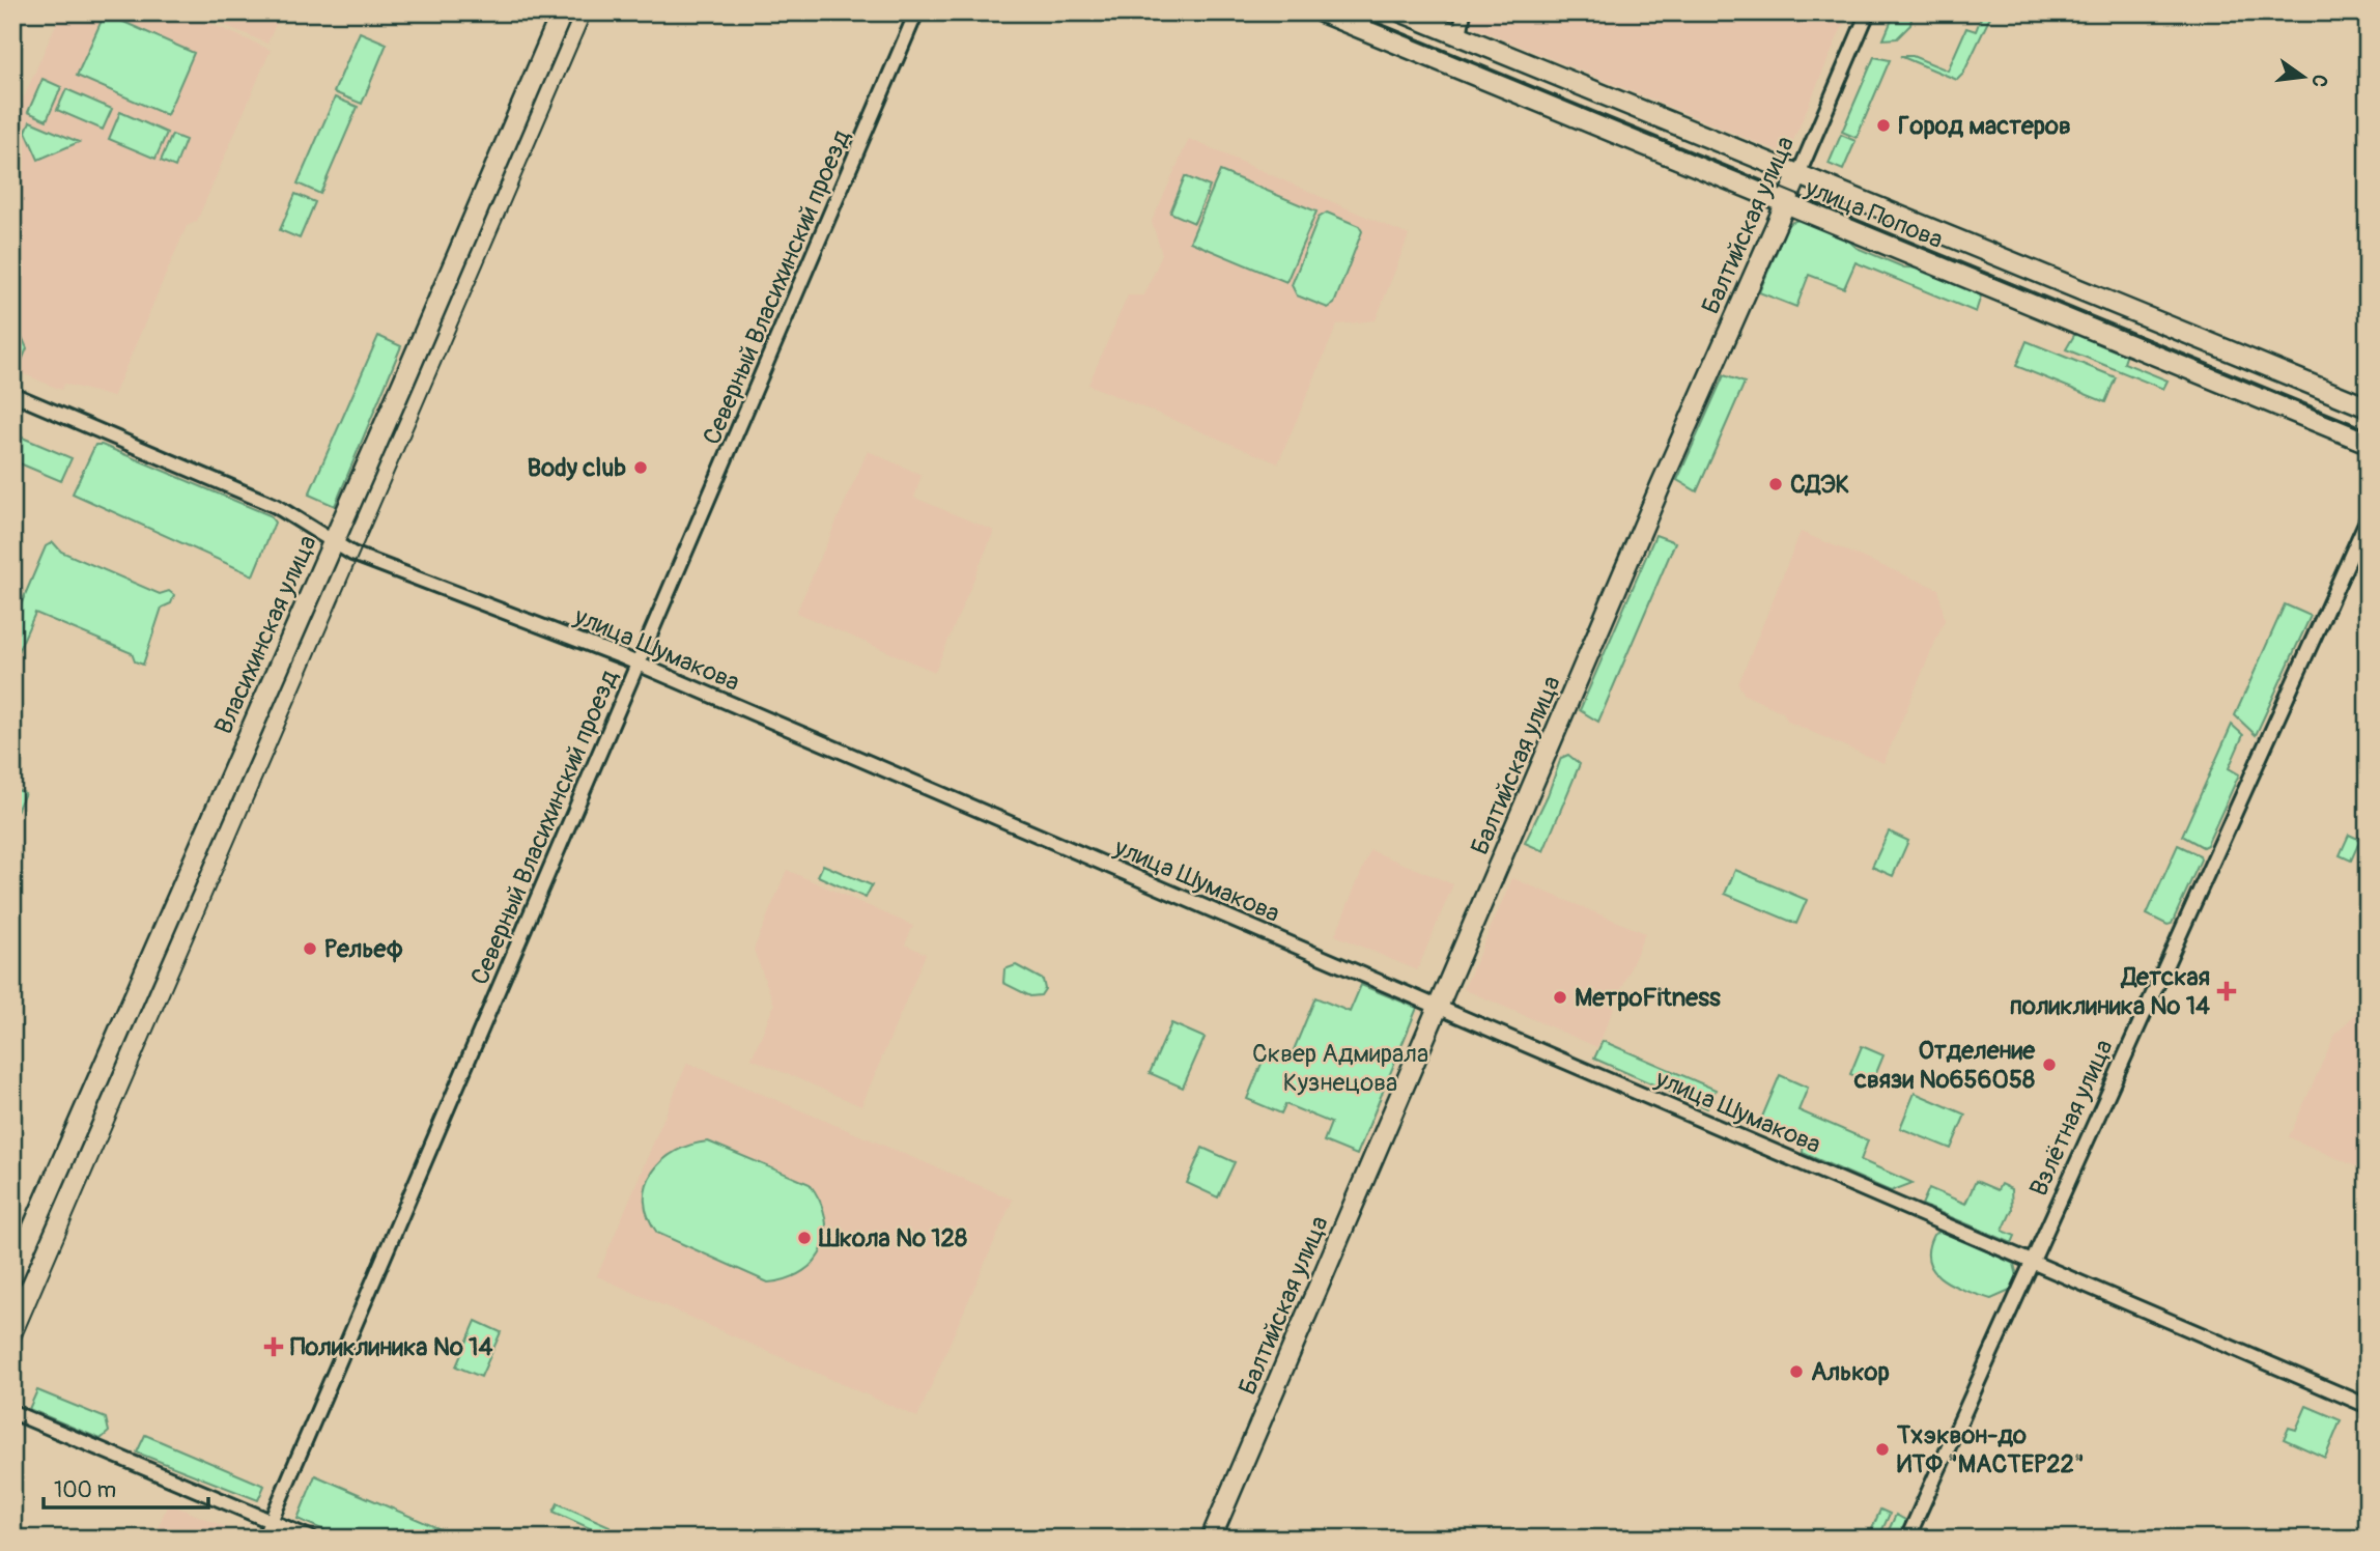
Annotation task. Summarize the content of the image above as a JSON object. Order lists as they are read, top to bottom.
{
  "streets": {
    "highway": ["Власихинская улица"],
    "main road": ["улица Попова", "Балтийская улица"],
    "street": ["Северный Власихинский проезд", "улица Шумакова", "Взлётная улица"]
  },
  "crossings": [
    ["улица Попова", "Балтийская улица"],
    ["Балтийская улица", "улица Шумакова"],
    ["Северный Власихинский проезд", "улица Шумакова"],
    ["Власихинская улица", "улица Шумакова"],
    ["улица Шумакова", "Взлётная улица"]
  ],
  "parks": ["Сквер Адмирала Кузнецова"],
  "places": {
    "other": [
      "Город мастеров",
      "Body club",
      "СДЭК",
      "Рельеф",
      "МетроFitness",
      "Отделение связи №656058",
      "Школа № 128",
      "Алькор",
      "Тхэквон-до ИТФ \"МАСТЕР22\""
    ],
    "health": ["Детская поликлиника № 14", "Поликлиника № 14"]
  },
  "scale_bar": "100 m",
  "north": "right"
}
